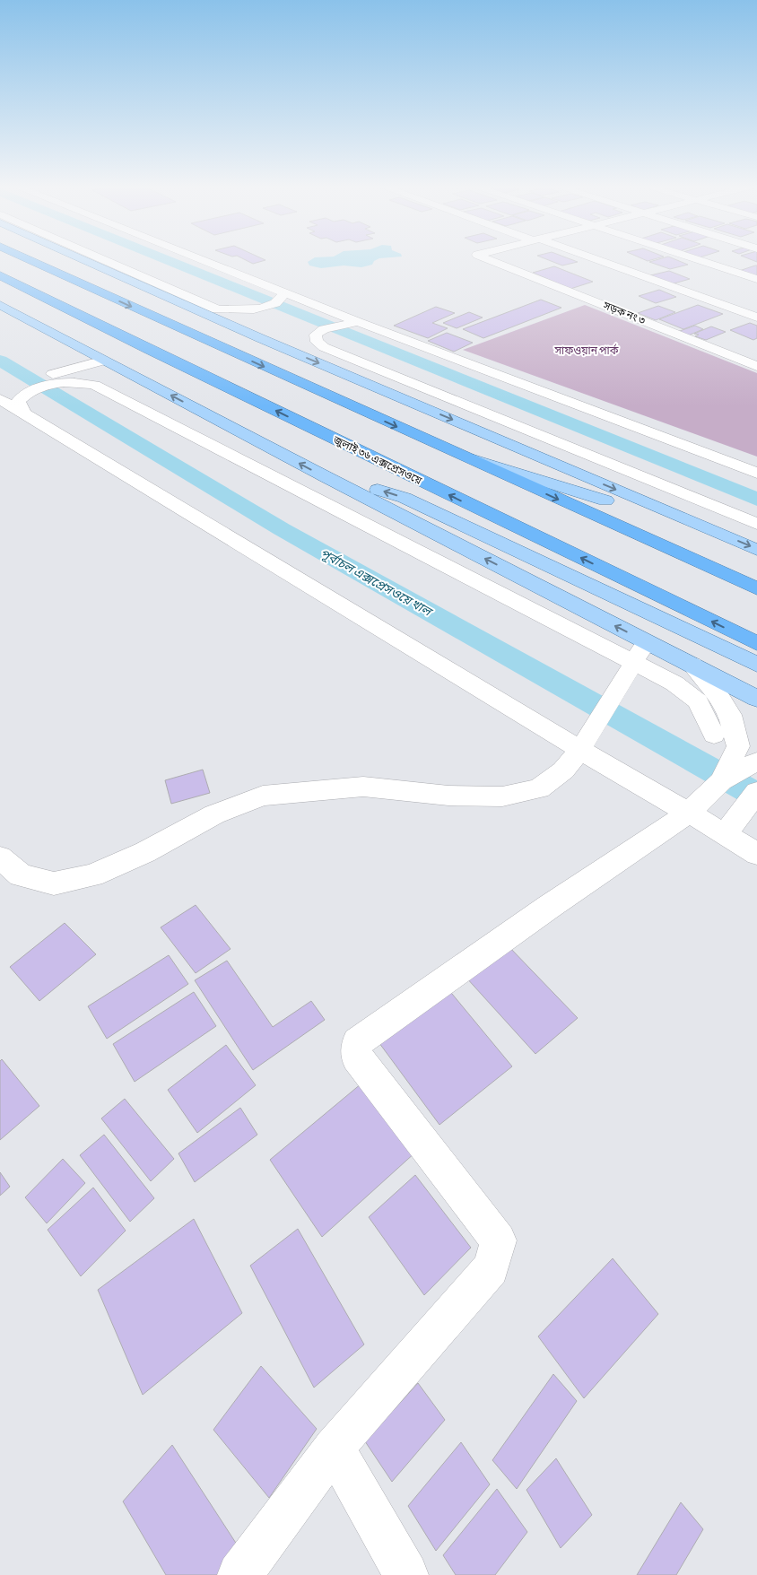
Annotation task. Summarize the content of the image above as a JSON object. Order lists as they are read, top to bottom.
{
  "streets": {
    "highway": ["জুলাই ৩৬ এক্সপ্রেসওয়ে"],
    "street": ["সড়ক নং ৩"]
  },
  "water": ["পূর্বাচল এক্সপ্রেসওয়ে খাল"],
  "parks": ["সাফওয়ান পার্ক"]
}
